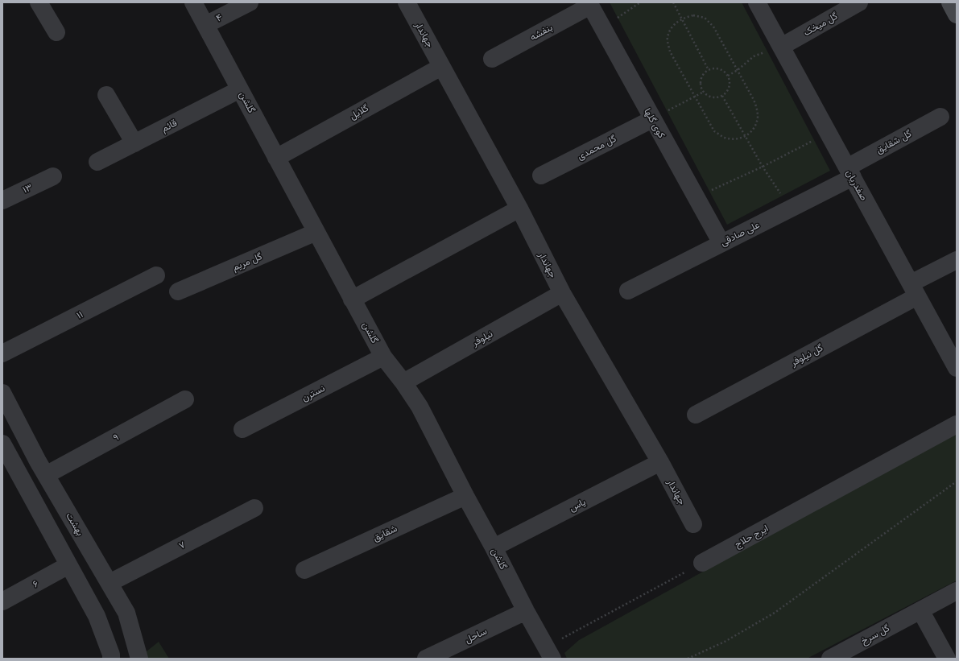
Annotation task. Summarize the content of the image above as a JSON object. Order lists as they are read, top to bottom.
{
  "streets": {
    "street": [
      "۴",
      "گل میخک",
      "بنفشه",
      "جهاندار",
      "گلشن",
      "گلایل",
      "کوی گلها",
      "قائم",
      "گل شقایق",
      "گل محمدی",
      "صفدریان",
      "۱۳",
      "علی صادقی",
      "گل مریم",
      "۱۱",
      "نیلوفر",
      "گل نیلوفر",
      "نسترن",
      "۹",
      "یاس",
      "بهشت",
      "شقایق",
      "ایرج حلاج",
      "۷",
      "۶",
      "گل سرخ",
      "ساحل"
    ]
  },
  "crossings": [
    ["۴", "گلشن"],
    ["گل میخک", "صفدریان"],
    ["بنفشه", "کوی گلها"],
    ["جهاندار", "گلایل"],
    ["جهاندار", "نیلوفر"],
    ["جهاندار", "یاس"],
    ["گلشن", "گلایل"],
    ["گلشن", "قائم"],
    ["گلشن", "گل مریم"],
    ["گلشن", "نیلوفر"],
    ["گلشن", "نسترن"],
    ["گلشن", "یاس"],
    ["گلشن", "شقایق"],
    ["گلشن", "ساحل"],
    ["کوی گلها", "گل محمدی"],
    ["کوی گلها", "علی صادقی"],
    ["گل شقایق", "صفدریان"],
    ["گل شقایق", "علی صادقی"],
    ["صفدریان", "علی صادقی"],
    ["صفدریان", "گل نیلوفر"],
    ["۹", "بهشت"],
    ["بهشت", "۷"]
  ]
}
